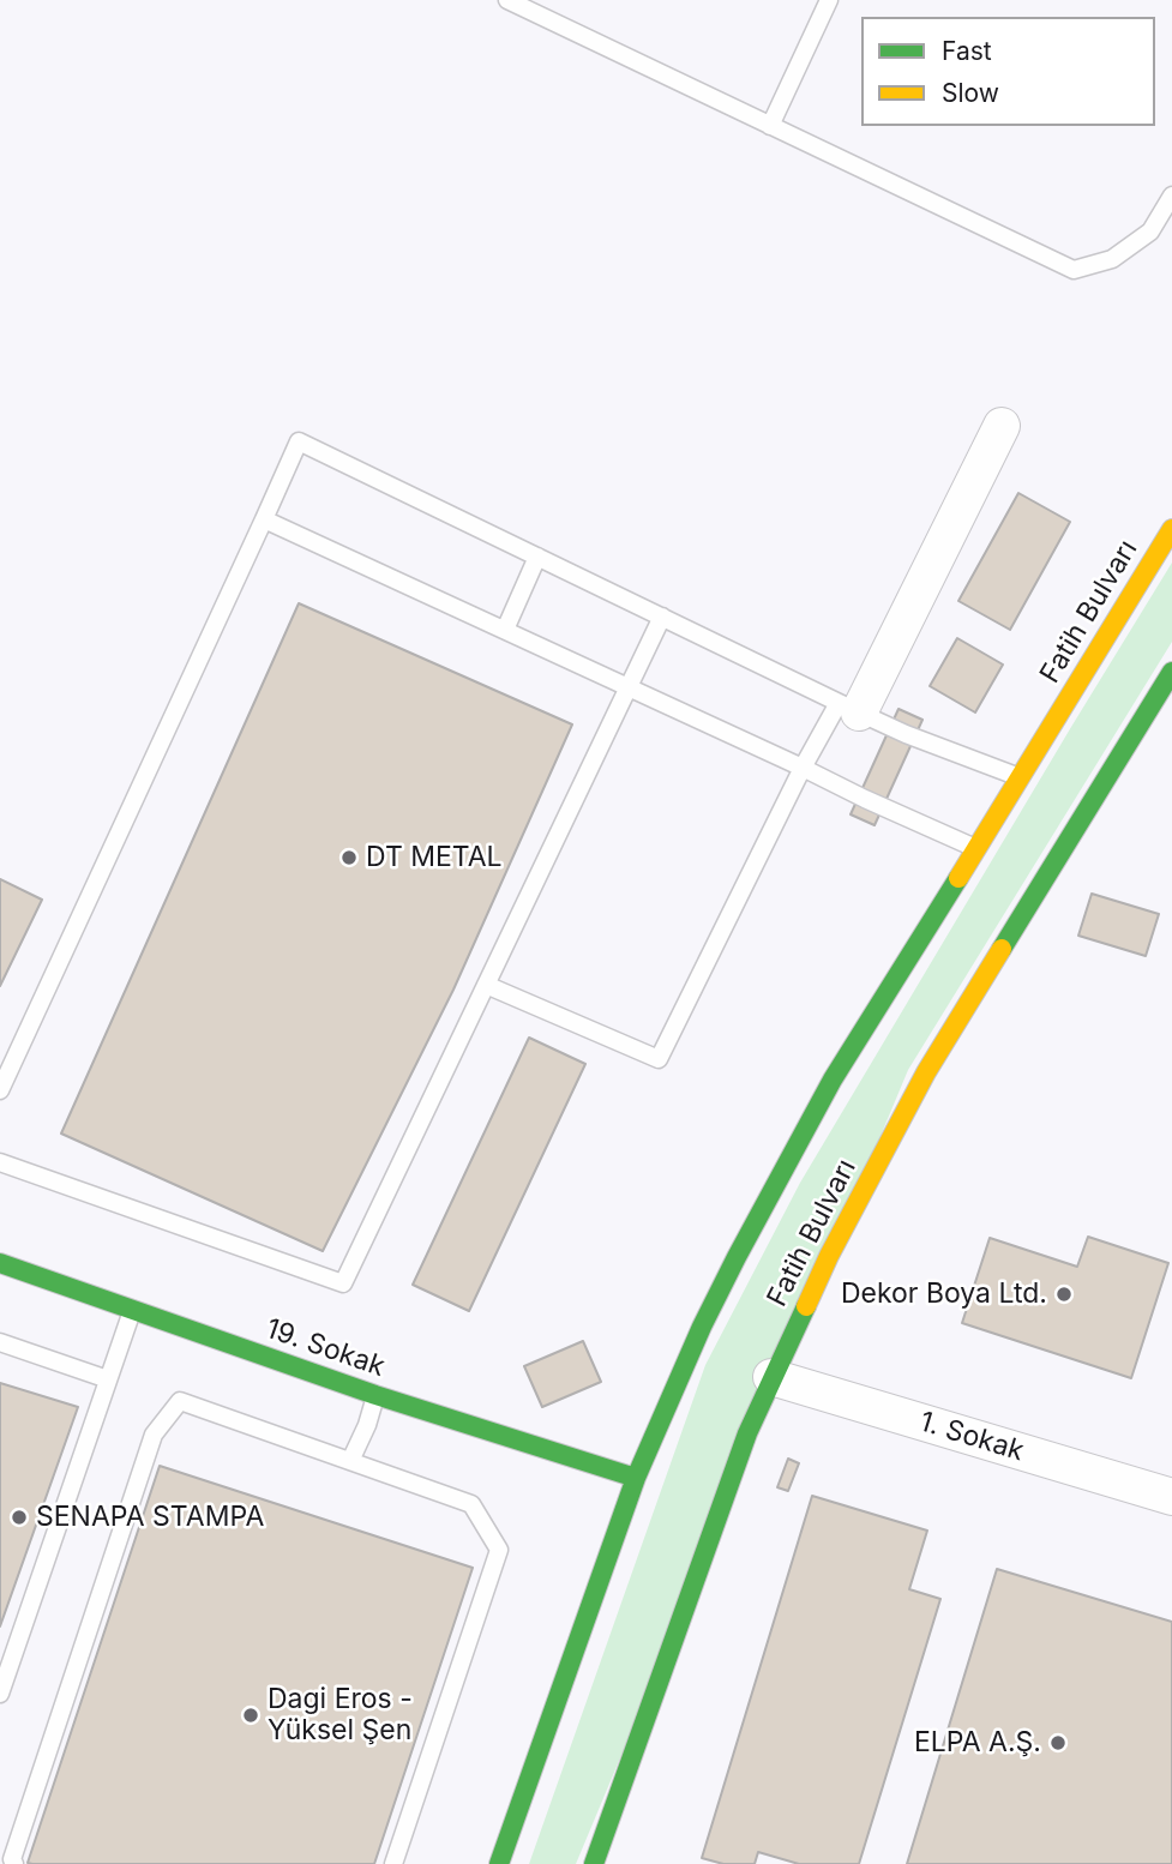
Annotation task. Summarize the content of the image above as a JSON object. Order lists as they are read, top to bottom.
{
  "streets": {
    "main road": ["Fatih Bulvarı", "19. Sokak"],
    "street": ["1. Sokak"]
  },
  "crossings": [
    ["Fatih Bulvarı", "19. Sokak"],
    ["Fatih Bulvarı", "1. Sokak"]
  ],
  "places": [
    "DT METAL",
    "Dekor Boya Ltd.",
    "SENAPA STAMPA",
    "Dagi Eros - Yüksel Şen",
    "ELPA A.Ş."
  ],
  "legend": ["Fast", "Slow"]
}
